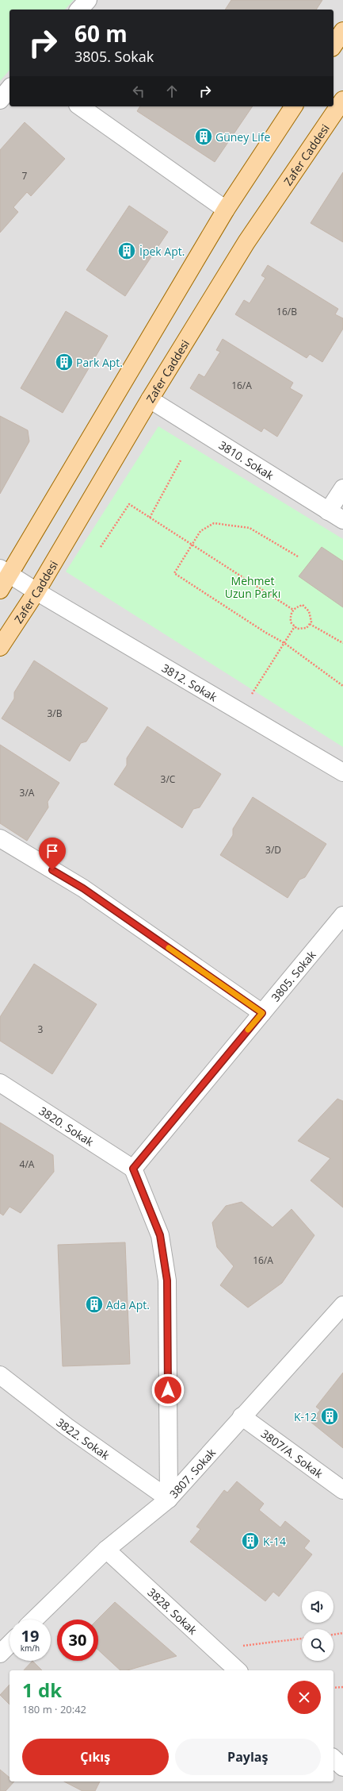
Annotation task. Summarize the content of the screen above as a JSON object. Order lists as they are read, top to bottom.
{
  "streets": {
    "main road": ["Zafer Caddesi"],
    "street": [
      "3810. Sokak",
      "3812. Sokak",
      "3805. Sokak",
      "3820. Sokak",
      "3822. Sokak",
      "3807/A. Sokak",
      "3807. Sokak",
      "3828. Sokak"
    ]
  },
  "crossings": [
    ["Zafer Caddesi", "3810. Sokak"],
    ["Zafer Caddesi", "3812. Sokak"],
    ["3805. Sokak", "3820. Sokak"],
    ["3822. Sokak", "3807. Sokak"],
    ["3807/A. Sokak", "3807. Sokak"],
    ["3807. Sokak", "3828. Sokak"]
  ],
  "parks": ["Mehmet Uzun Parkı"],
  "places": {
    "building": [
      "Güney Life",
      "İpek Apt.",
      "Park Apt.",
      "Ada Apt.",
      "K-12",
      "K-14"
    ]
  },
  "house_numbers": [
    "7",
    "16/B",
    "16/A",
    "3/B",
    "3/C",
    "3/A",
    "3/D",
    "3",
    "4/A",
    "16/A"
  ],
  "page": {
    "turn": ["60 m", "3805. Sokak"],
    "speed": "19 km/h",
    "limit": "30",
    "heading": ["1 dk", "180 m · 20:42"],
    "buttons": ["Çıkış", "Paylaş"]
  }
}
